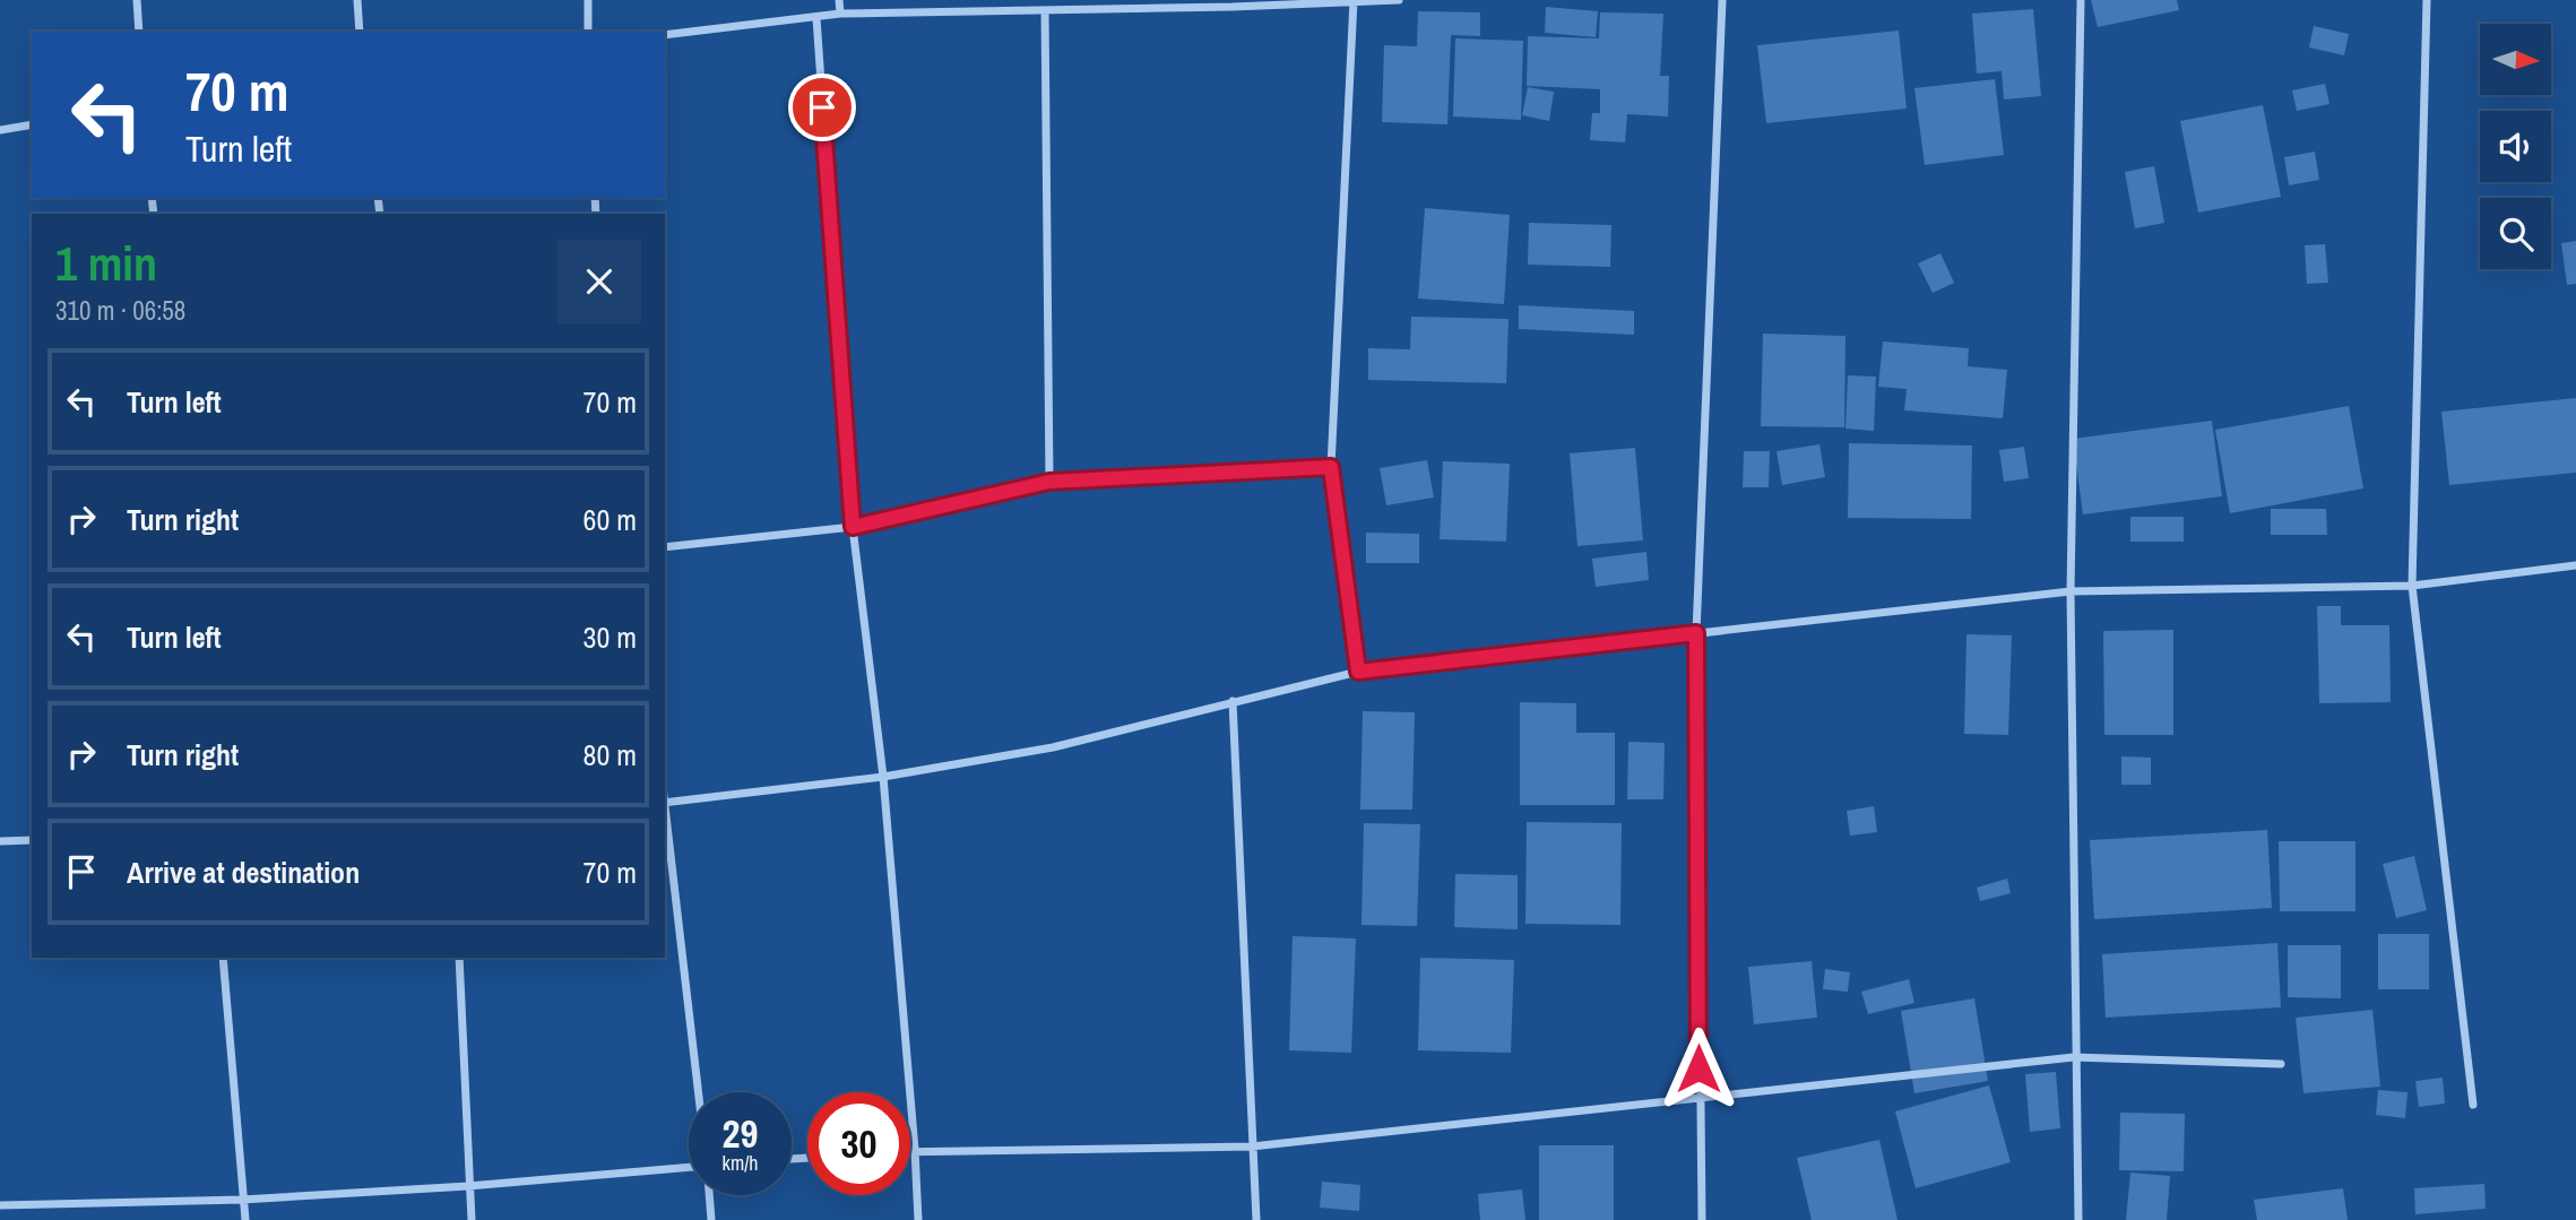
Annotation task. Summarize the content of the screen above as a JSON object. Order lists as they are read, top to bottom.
{
  "north": "right",
  "page": {
    "turn": ["70 m", "Turn left"],
    "heading": ["1 min", "310 m · 06:58"],
    "list": [
      {
        "name": "Turn left",
        "value": "70 m"
      },
      {
        "name": "Turn right",
        "value": "60 m"
      },
      {
        "name": "Turn left",
        "value": "30 m"
      },
      {
        "name": "Turn right",
        "value": "80 m"
      },
      {
        "name": "Arrive at destination",
        "value": "70 m"
      }
    ],
    "speed": "29 km/h",
    "limit": "30"
  }
}
